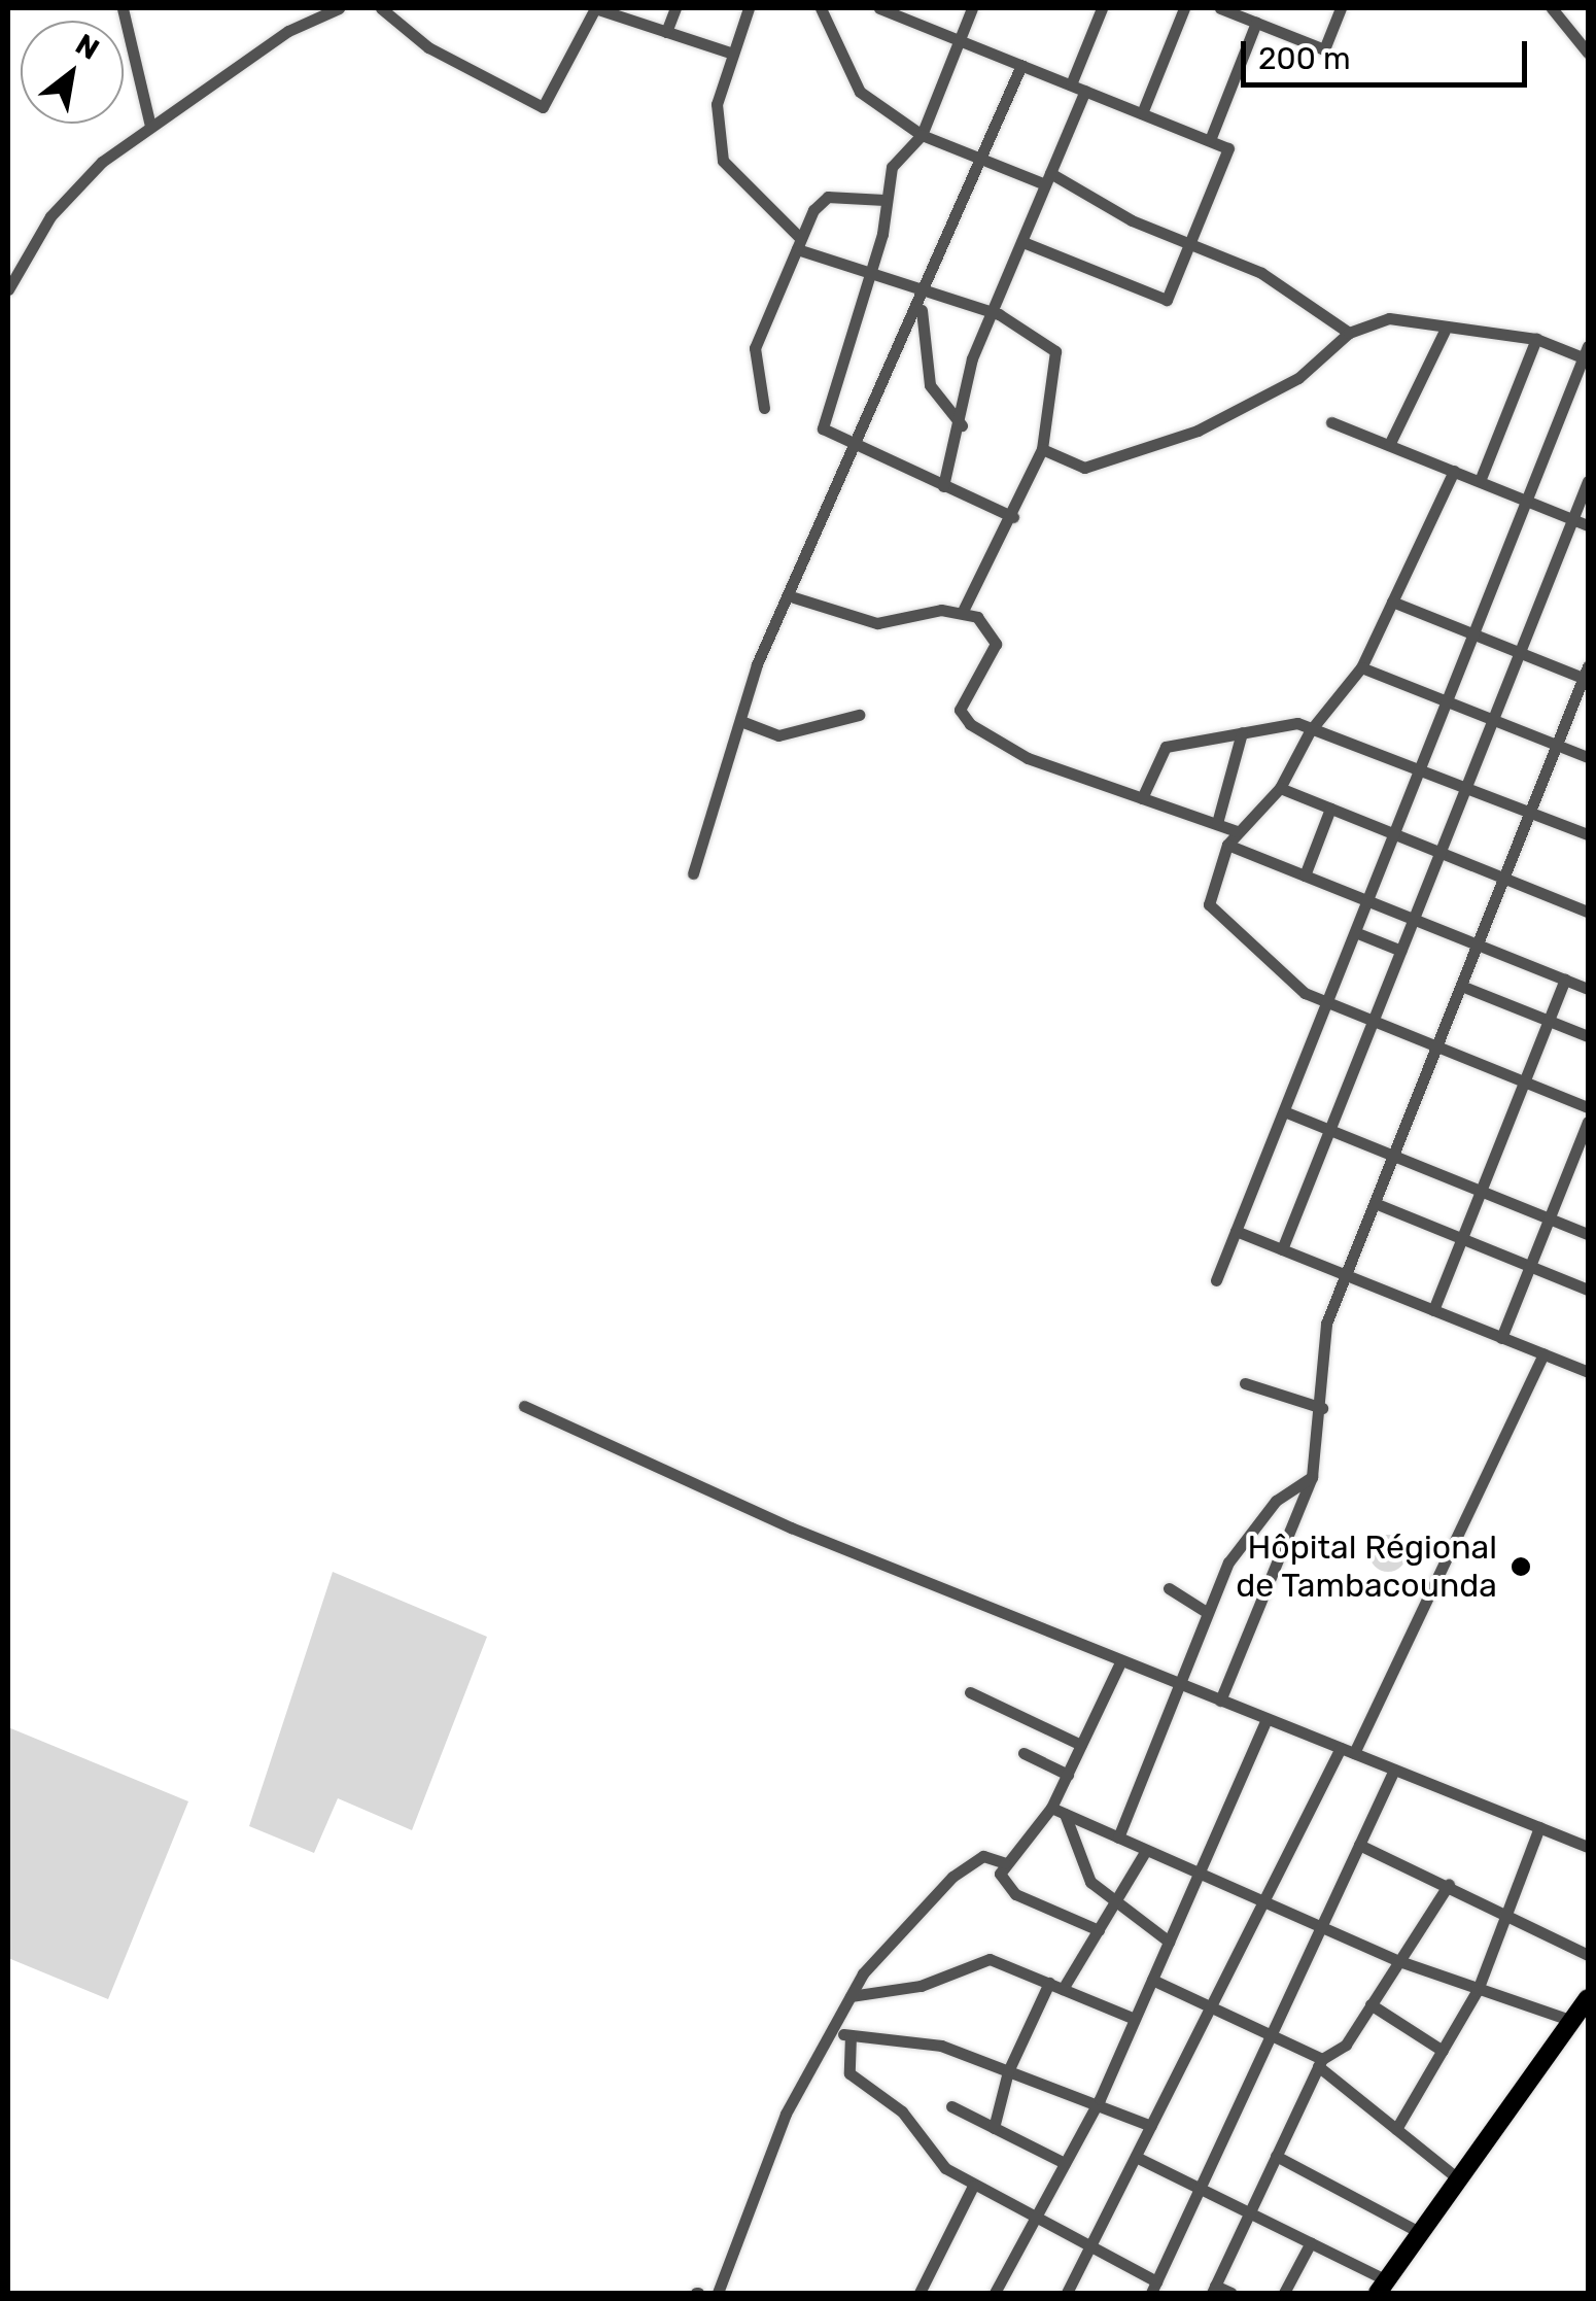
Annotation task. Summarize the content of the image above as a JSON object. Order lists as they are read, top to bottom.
{
  "places": ["Hôpital Régional de Tambacounda"],
  "scale_bar": "200 m",
  "north": "top right"
}
